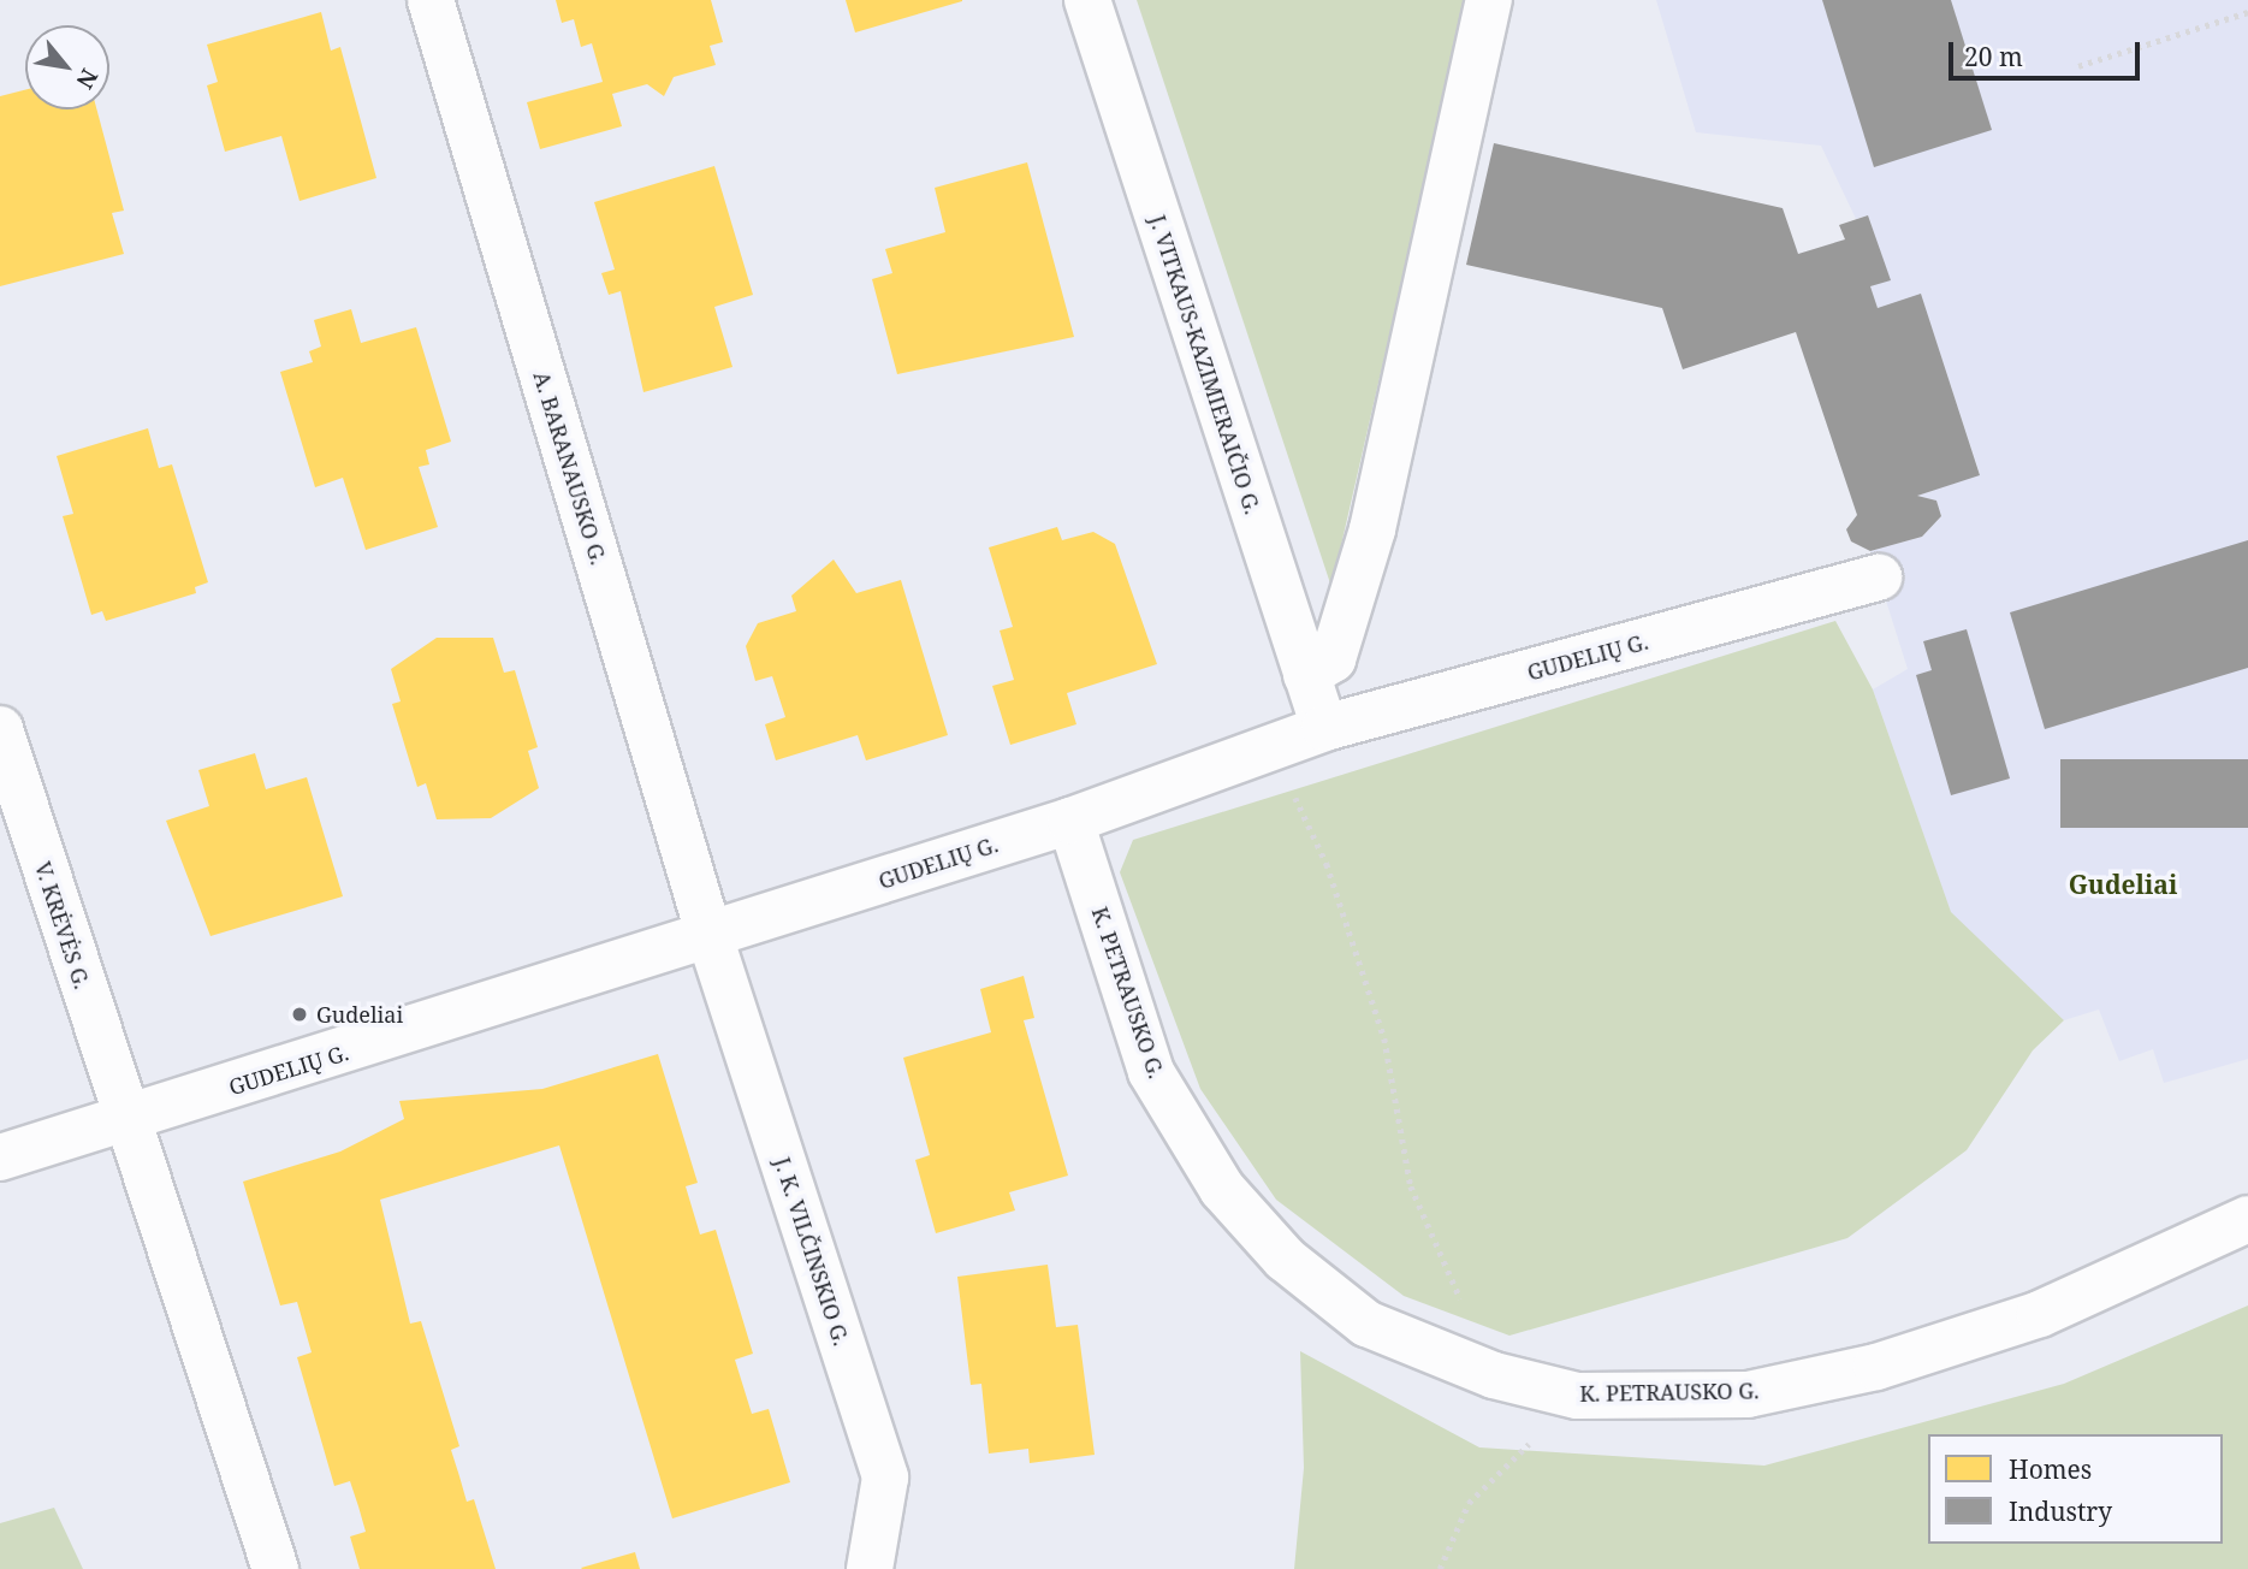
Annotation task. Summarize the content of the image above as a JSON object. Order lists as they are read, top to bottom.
{
  "streets": {
    "street": [
      "J. VITKAUS-KAZIMIERAIČIO G.",
      "A. BARANAUSKO G.",
      "GUDELIŲ G.",
      "V. KRĖVĖS G.",
      "K. PETRAUSKO G.",
      "J. K. VILČINSKIO G."
    ]
  },
  "crossings": [
    ["J. VITKAUS-KAZIMIERAIČIO G.", "GUDELIŲ G."],
    ["A. BARANAUSKO G.", "GUDELIŲ G."],
    ["A. BARANAUSKO G.", "J. K. VILČINSKIO G."],
    ["GUDELIŲ G.", "V. KRĖVĖS G."],
    ["GUDELIŲ G.", "K. PETRAUSKO G."],
    ["GUDELIŲ G.", "J. K. VILČINSKIO G."]
  ],
  "districts": ["Gudeliai"],
  "places": ["Gudeliai"],
  "legend": ["Homes", "Industry"],
  "scale_bar": "20 m",
  "north": "bottom right"
}
